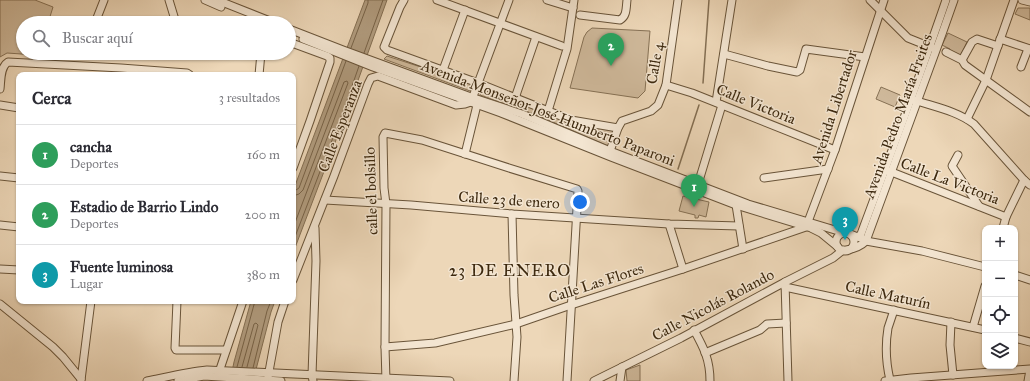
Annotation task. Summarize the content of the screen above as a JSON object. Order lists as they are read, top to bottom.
{
  "streets": {
    "street": [
      "Calle 4",
      "Calle Victoria",
      "Avenida Libertador",
      "Avenida Monseñor José Humberto Paparoni",
      "Avenida Pedro María Freites",
      "Calle Esperanza",
      "Calle La Victoria",
      "calle el bolsillo",
      "Calle 23 de enero",
      "Calle Las Flores",
      "Calle Maturín",
      "Calle Nicolás Rolando"
    ]
  },
  "crossings": [
    ["Calle 4", "Calle Victoria"],
    ["Calle Victoria", "Avenida Libertador"],
    ["Avenida Libertador", "Avenida Monseñor José Humberto Paparoni"],
    ["Avenida Libertador", "Calle Las Flores"],
    ["Avenida Monseñor José Humberto Paparoni", "Avenida Pedro María Freites"],
    ["Avenida Monseñor José Humberto Paparoni", "Calle Esperanza"],
    ["Avenida Monseñor José Humberto Paparoni", "Calle Las Flores"],
    ["Avenida Monseñor José Humberto Paparoni", "Calle Nicolás Rolando"],
    ["Avenida Pedro María Freites", "Calle La Victoria"],
    ["Calle Esperanza", "Calle 23 de enero"],
    ["calle el bolsillo", "Calle 23 de enero"],
    ["calle el bolsillo", "Calle Las Flores"],
    ["Calle Maturín", "Calle Nicolás Rolando"]
  ],
  "districts": ["23 DE ENERO"],
  "page": {
    "search": "Buscar aquí",
    "pins": ["2", "1", "3"],
    "heading": ["Cerca", "3 resultados"],
    "list": [
      {
        "mark": "1",
        "name": "cancha",
        "note": "Deportes",
        "value": "160 m"
      },
      {
        "mark": "2",
        "name": "Estadio de Barrio Lindo",
        "note": "Deportes",
        "value": "200 m"
      },
      {
        "mark": "3",
        "name": "Fuente luminosa",
        "note": "Lugar",
        "value": "380 m"
      }
    ],
    "map_buttons": ["+", "−"]
  }
}
